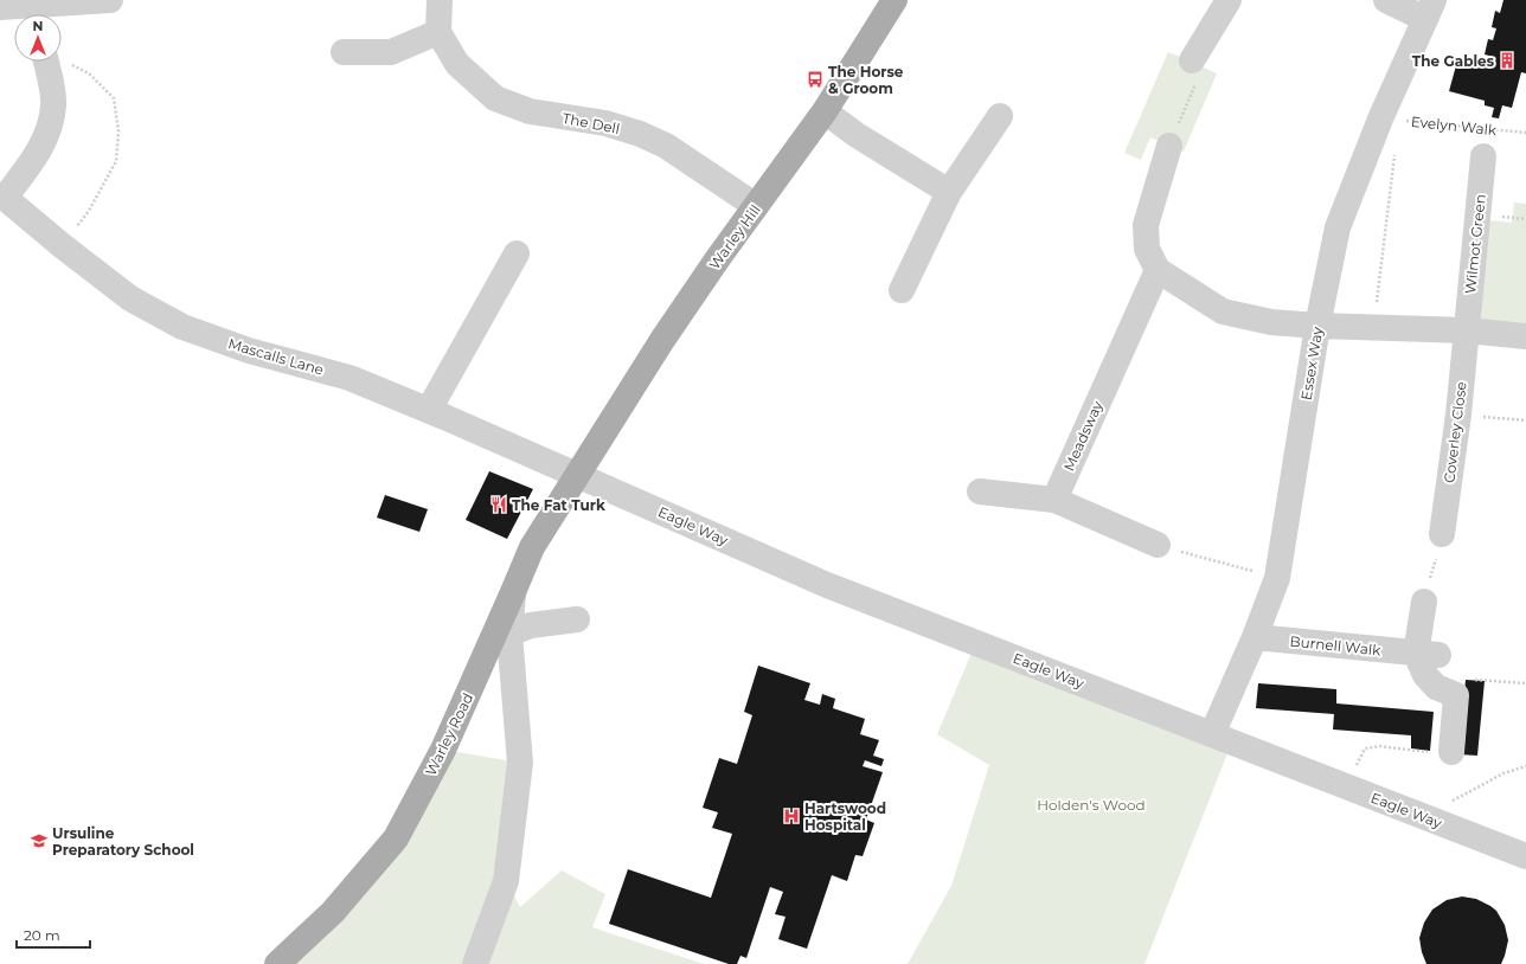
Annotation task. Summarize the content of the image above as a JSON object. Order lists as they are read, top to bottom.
{
  "streets": {
    "main road": ["Warley Hill", "Warley Road"],
    "street": [
      "The Dell",
      "Wilmot Green",
      "Mascalls Lane",
      "Essex Way",
      "Coverley Close",
      "Meadsway",
      "Eagle Way",
      "Burnell Walk"
    ],
    "path": ["Evelyn Walk"]
  },
  "crossings": [
    ["The Dell", "Warley Hill"],
    ["Evelyn Walk", "Essex Way"],
    ["Warley Hill", "Mascalls Lane"],
    ["Warley Hill", "Eagle Way"],
    ["Warley Hill", "Warley Road"],
    ["Wilmot Green", "Coverley Close"],
    ["Mascalls Lane", "Eagle Way"],
    ["Mascalls Lane", "Warley Road"],
    ["Essex Way", "Eagle Way"],
    ["Essex Way", "Burnell Walk"],
    ["Eagle Way", "Warley Road"]
  ],
  "parks": ["Holden's Wood"],
  "places": {
    "building": ["The Gables"],
    "bus stop": ["The Horse & Groom"],
    "restaurant": ["The Fat Turk"],
    "hospital": ["Hartswood Hospital"],
    "school or university": ["Ursuline Preparatory School"]
  },
  "scale_bar": "20 m",
  "north": "top"
}
